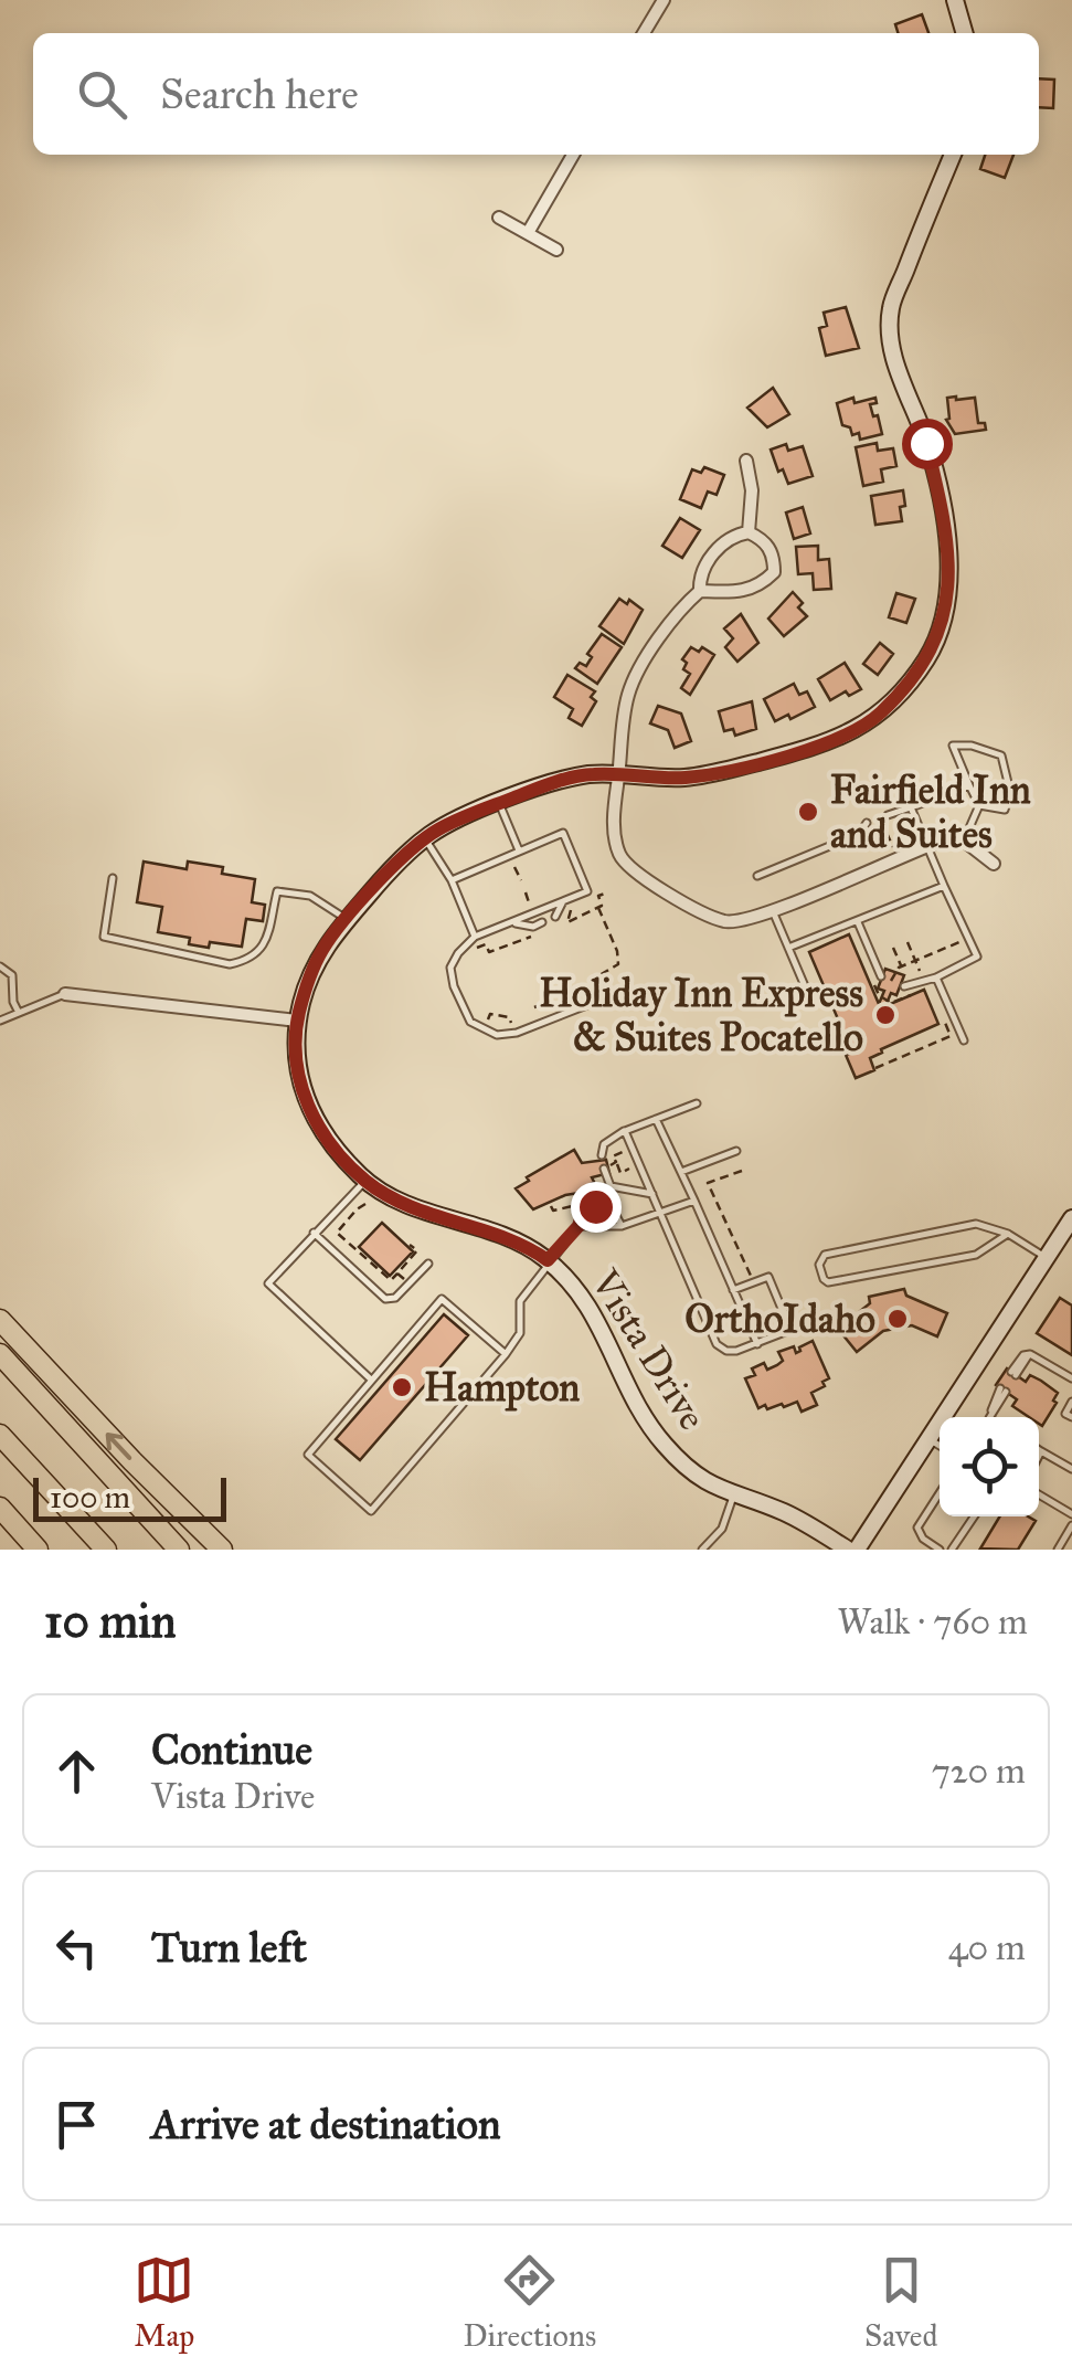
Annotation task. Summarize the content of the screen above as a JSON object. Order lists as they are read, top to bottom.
{
  "streets": {
    "street": ["Vista Drive"]
  },
  "places": [
    "Fairfield Inn and Suites",
    "Holiday Inn Express & Suites Pocatello",
    "OrthoIdaho",
    "Hampton"
  ],
  "scale_bar": "100 m",
  "page": {
    "search": "Search here",
    "scale": "100 m",
    "heading": ["10 min", "Walk · 760 m"],
    "list": [
      ["Continue", "Vista Drive", "720 m"],
      ["Turn left", "40 m"],
      "Arrive at destination"
    ],
    "nav": ["Map", "Directions", "Saved"]
  }
}
